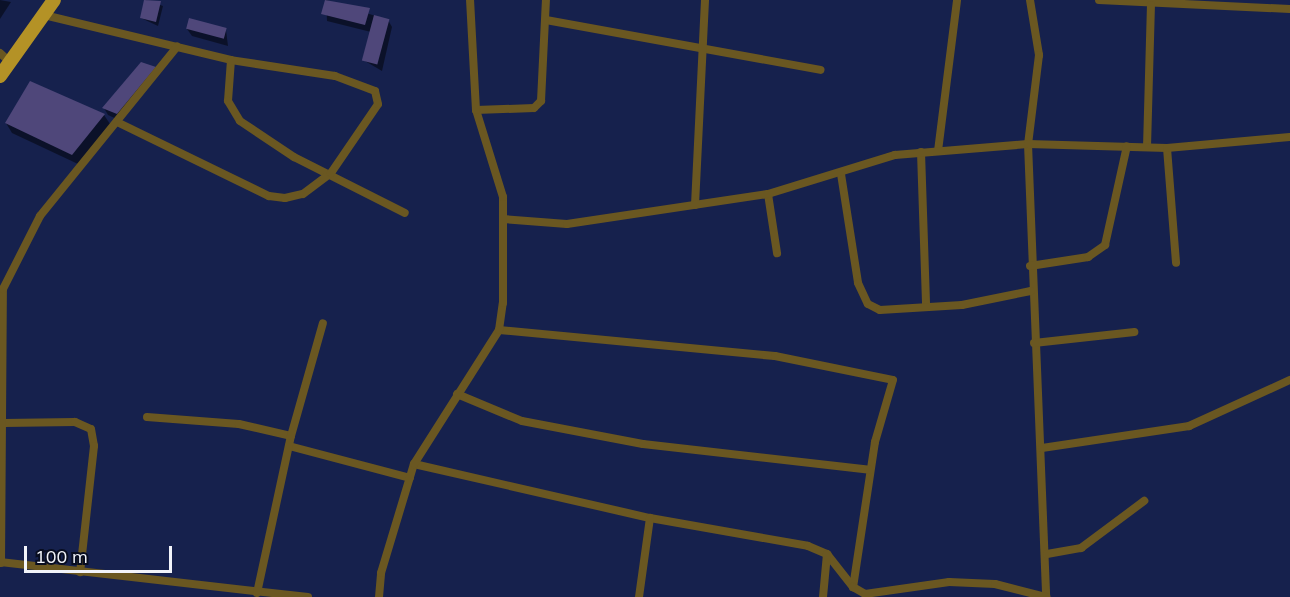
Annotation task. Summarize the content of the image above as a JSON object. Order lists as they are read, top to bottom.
{
  "scale_bar": "100 m"
}
